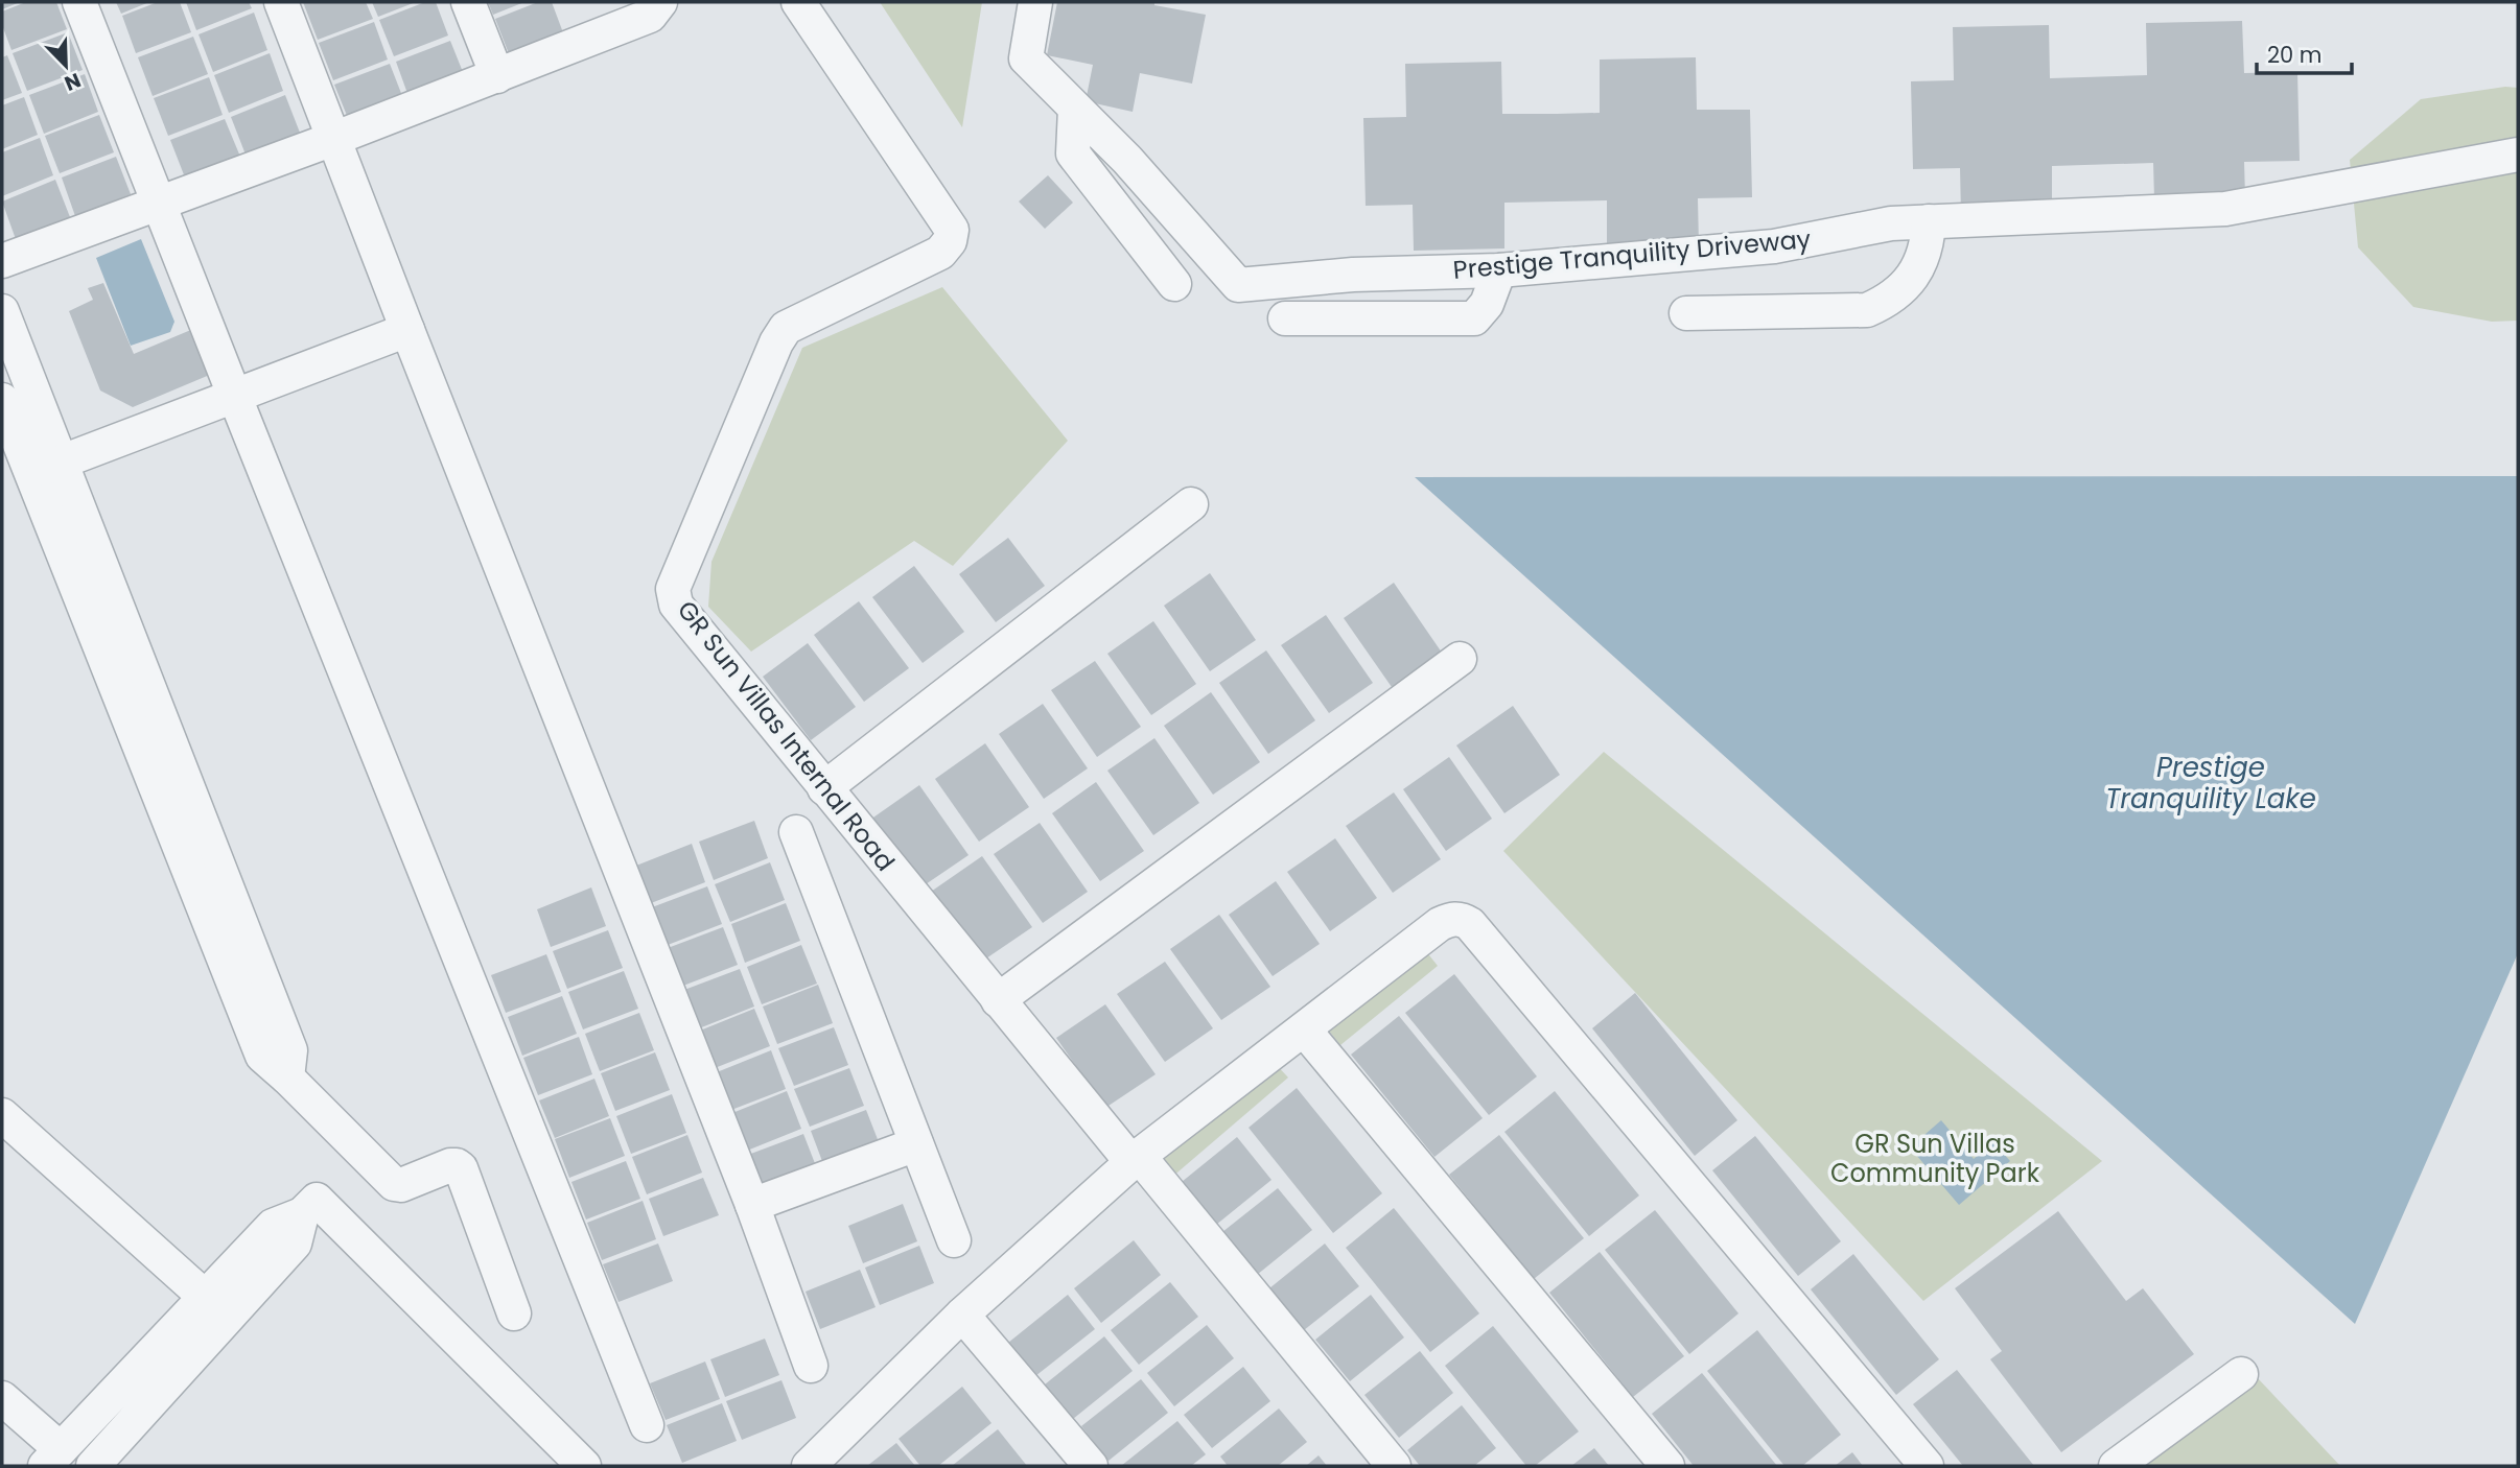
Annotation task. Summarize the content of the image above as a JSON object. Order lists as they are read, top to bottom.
{
  "streets": {
    "street": ["Prestige Tranquility Driveway", "GR Sun Villas Internal Road"]
  },
  "water": ["Prestige Tranquility Lake"],
  "parks": ["GR Sun Villas Community Park"],
  "scale_bar": "20 m",
  "north": "bottom right"
}
